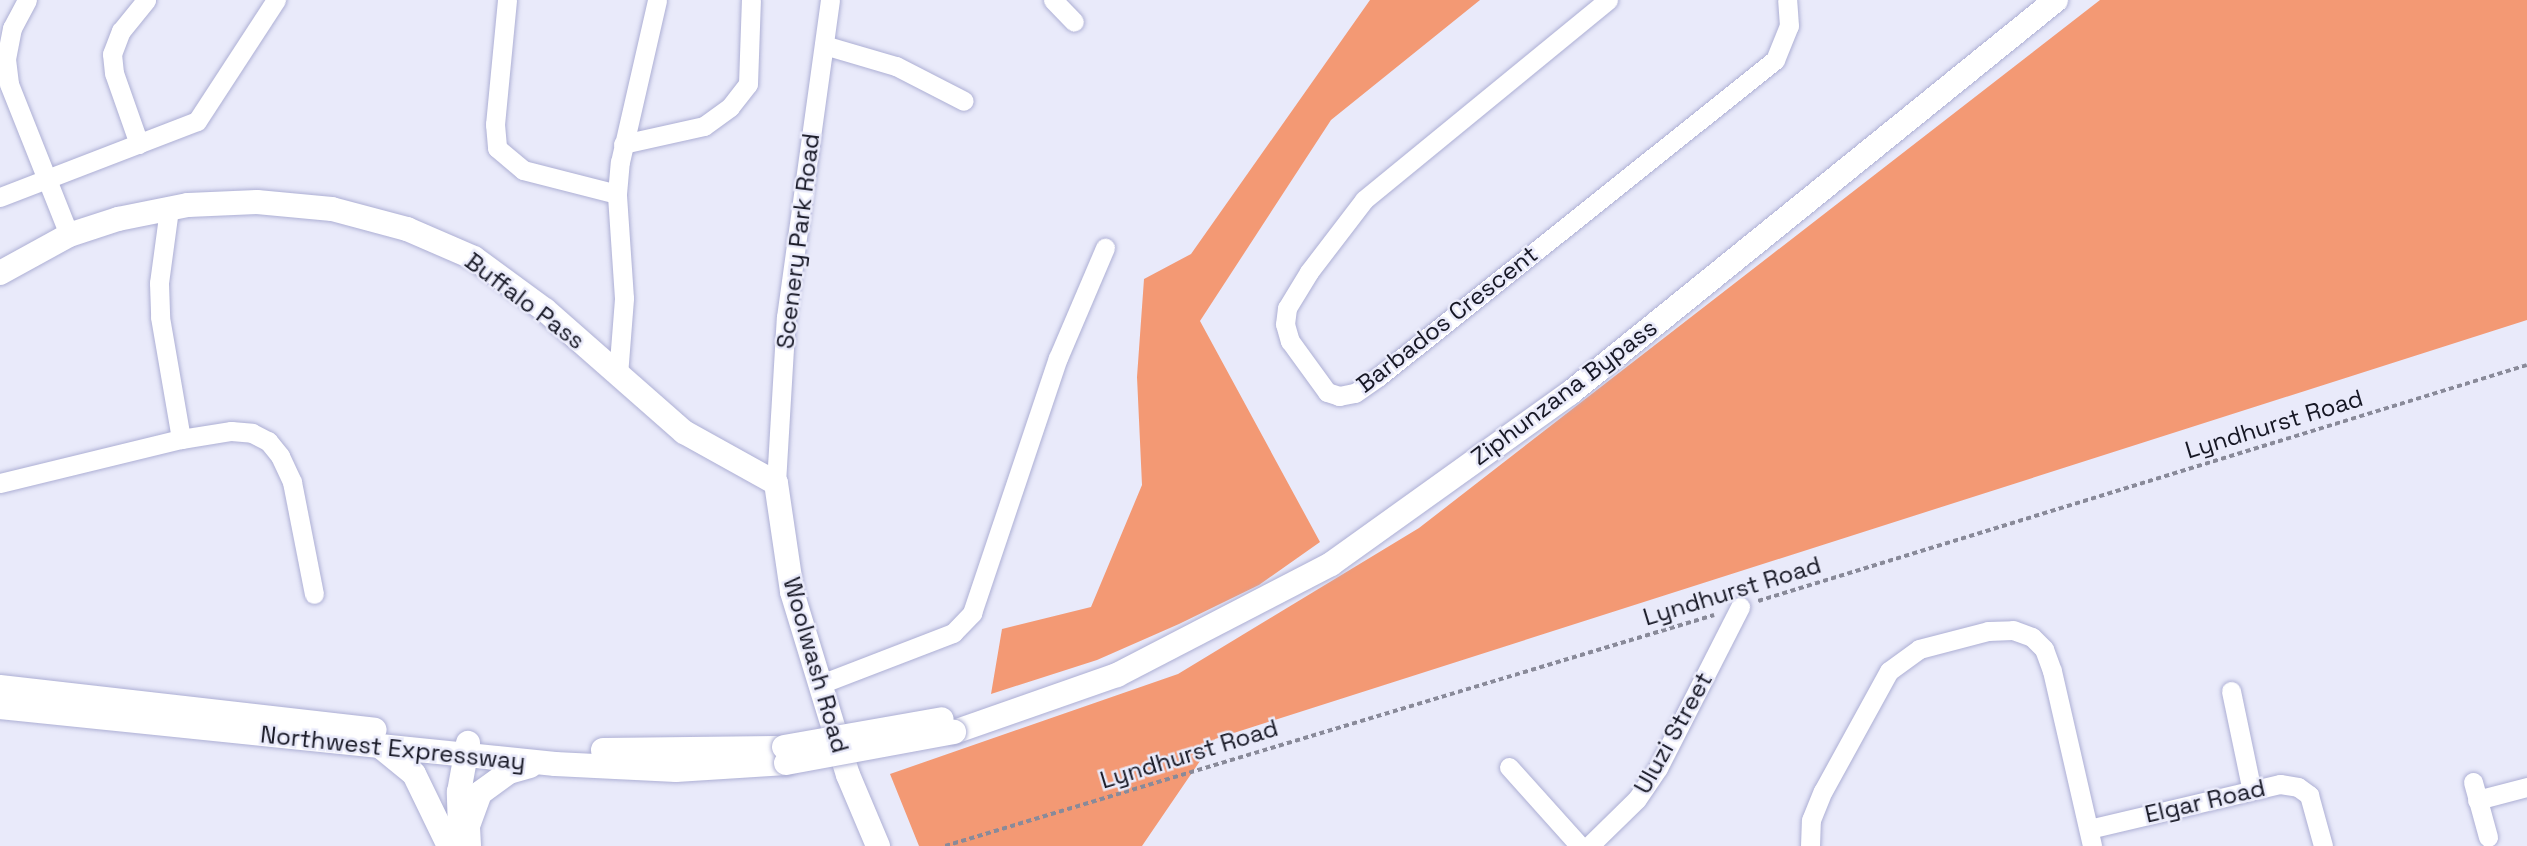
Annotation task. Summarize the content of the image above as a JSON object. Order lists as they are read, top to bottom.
{
  "streets": {
    "main road": [
      "Buffalo Pass",
      "Ziphunzana Bypass",
      "Woolwash Road",
      "Northwest Expressway"
    ],
    "street": [
      "Scenery Park Road",
      "Barbados Crescent",
      "Uluzi Street",
      "Elgar Road"
    ],
    "path": ["Lyndhurst Road"]
  },
  "crossings": [
    ["Scenery Park Road", "Buffalo Pass"],
    ["Scenery Park Road", "Woolwash Road"],
    ["Buffalo Pass", "Woolwash Road"],
    ["Ziphunzana Bypass", "Northwest Expressway"],
    ["Lyndhurst Road", "Uluzi Street"]
  ]
}
